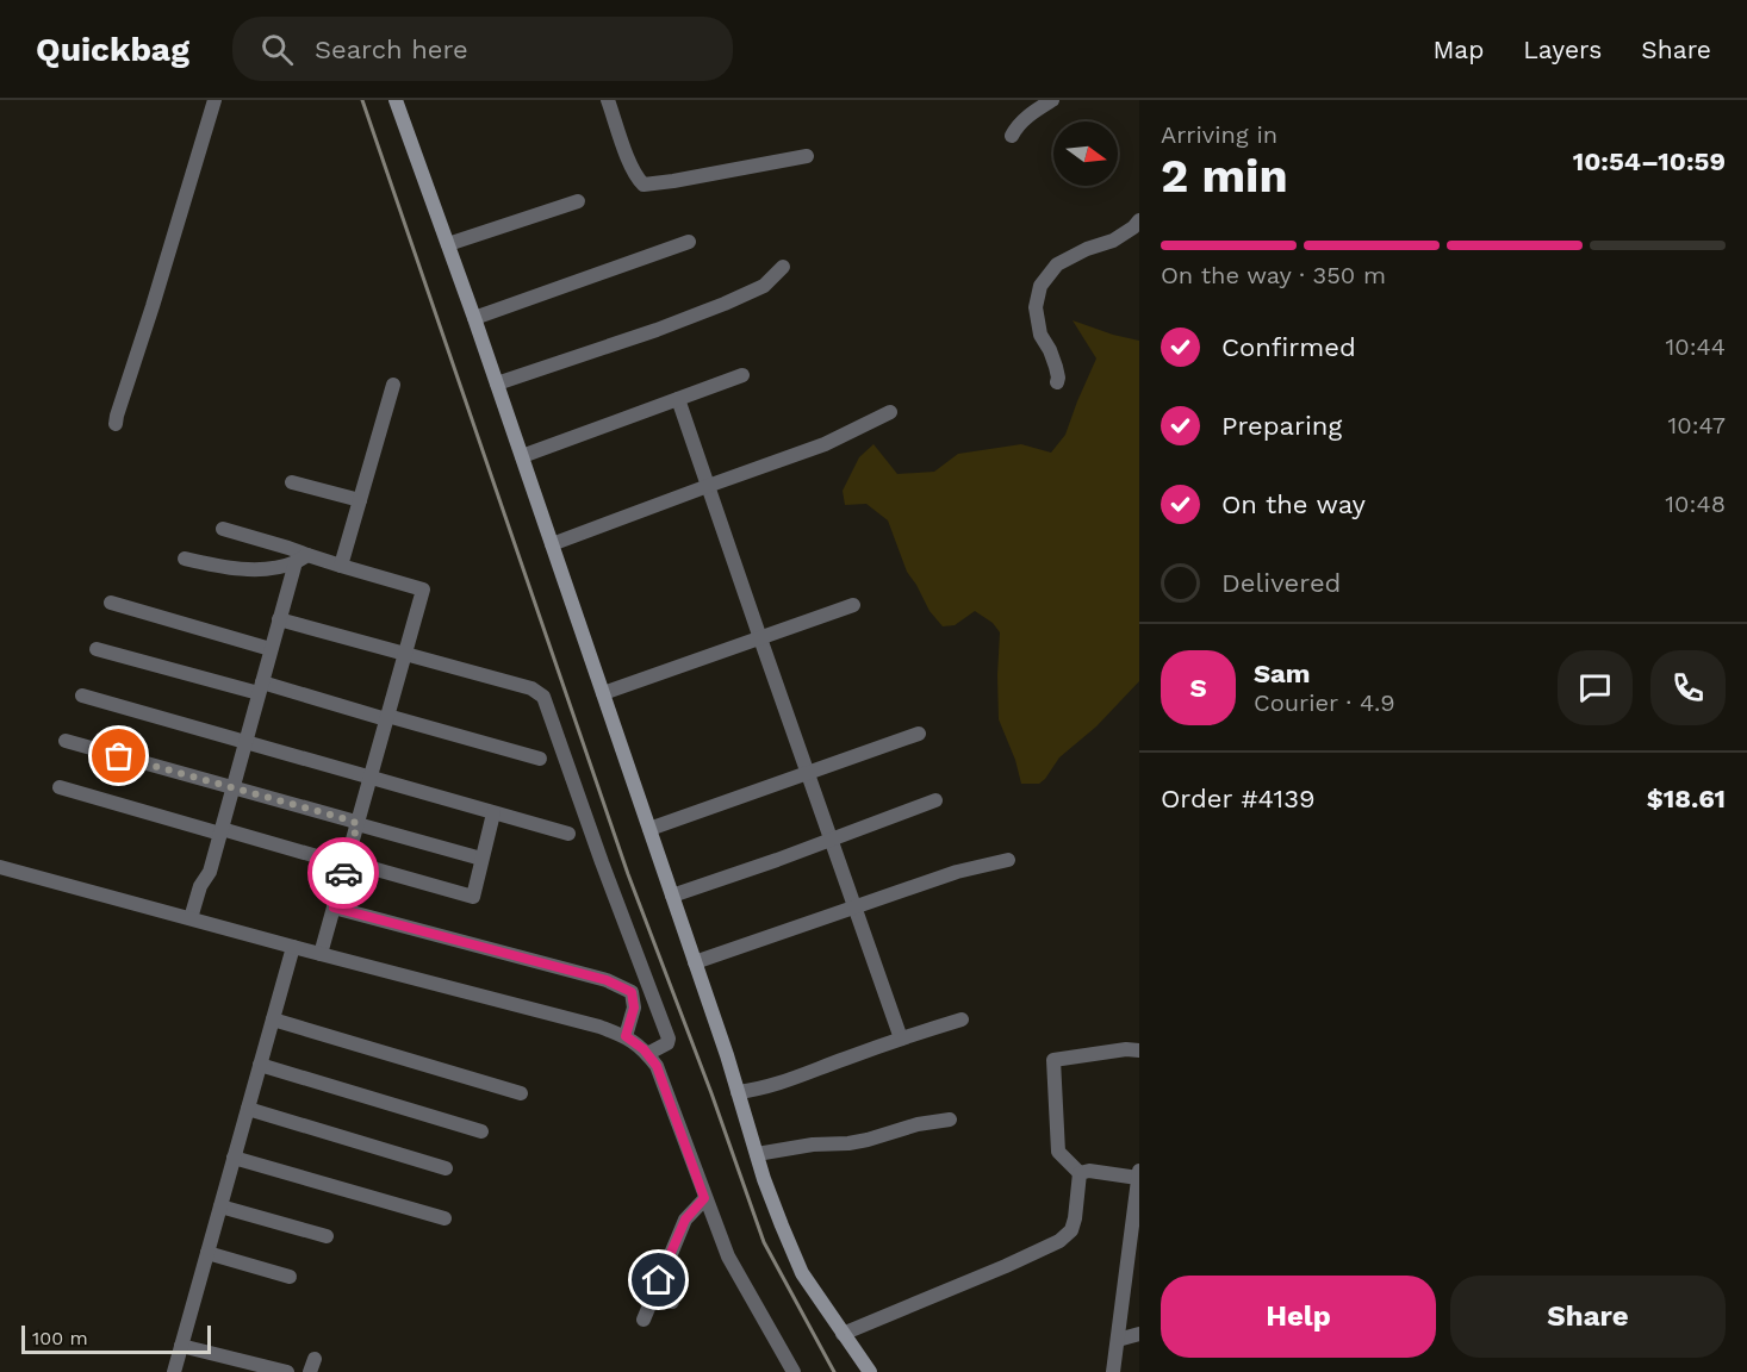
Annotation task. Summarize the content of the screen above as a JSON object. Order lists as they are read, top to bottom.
{
  "scale_bar": "100 m",
  "north": "right",
  "page": {
    "header": "Quickbag",
    "search": "Search here",
    "nav": ["Map", "Layers", "Share"],
    "heading": ["2 min", "Arriving in", "10:54–10:59"],
    "panel": [
      "Sam",
      "Courier · 4.9",
      "Order #4139",
      "$18.61"
    ],
    "bar": "On the way · 350 m",
    "list": [
      ["Confirmed", "10:44"],
      ["Preparing", "10:47"],
      ["On the way", "10:48"],
      "Delivered"
    ],
    "round": "S",
    "buttons": ["Help", "Share"],
    "scale": "100 m"
  }
}
